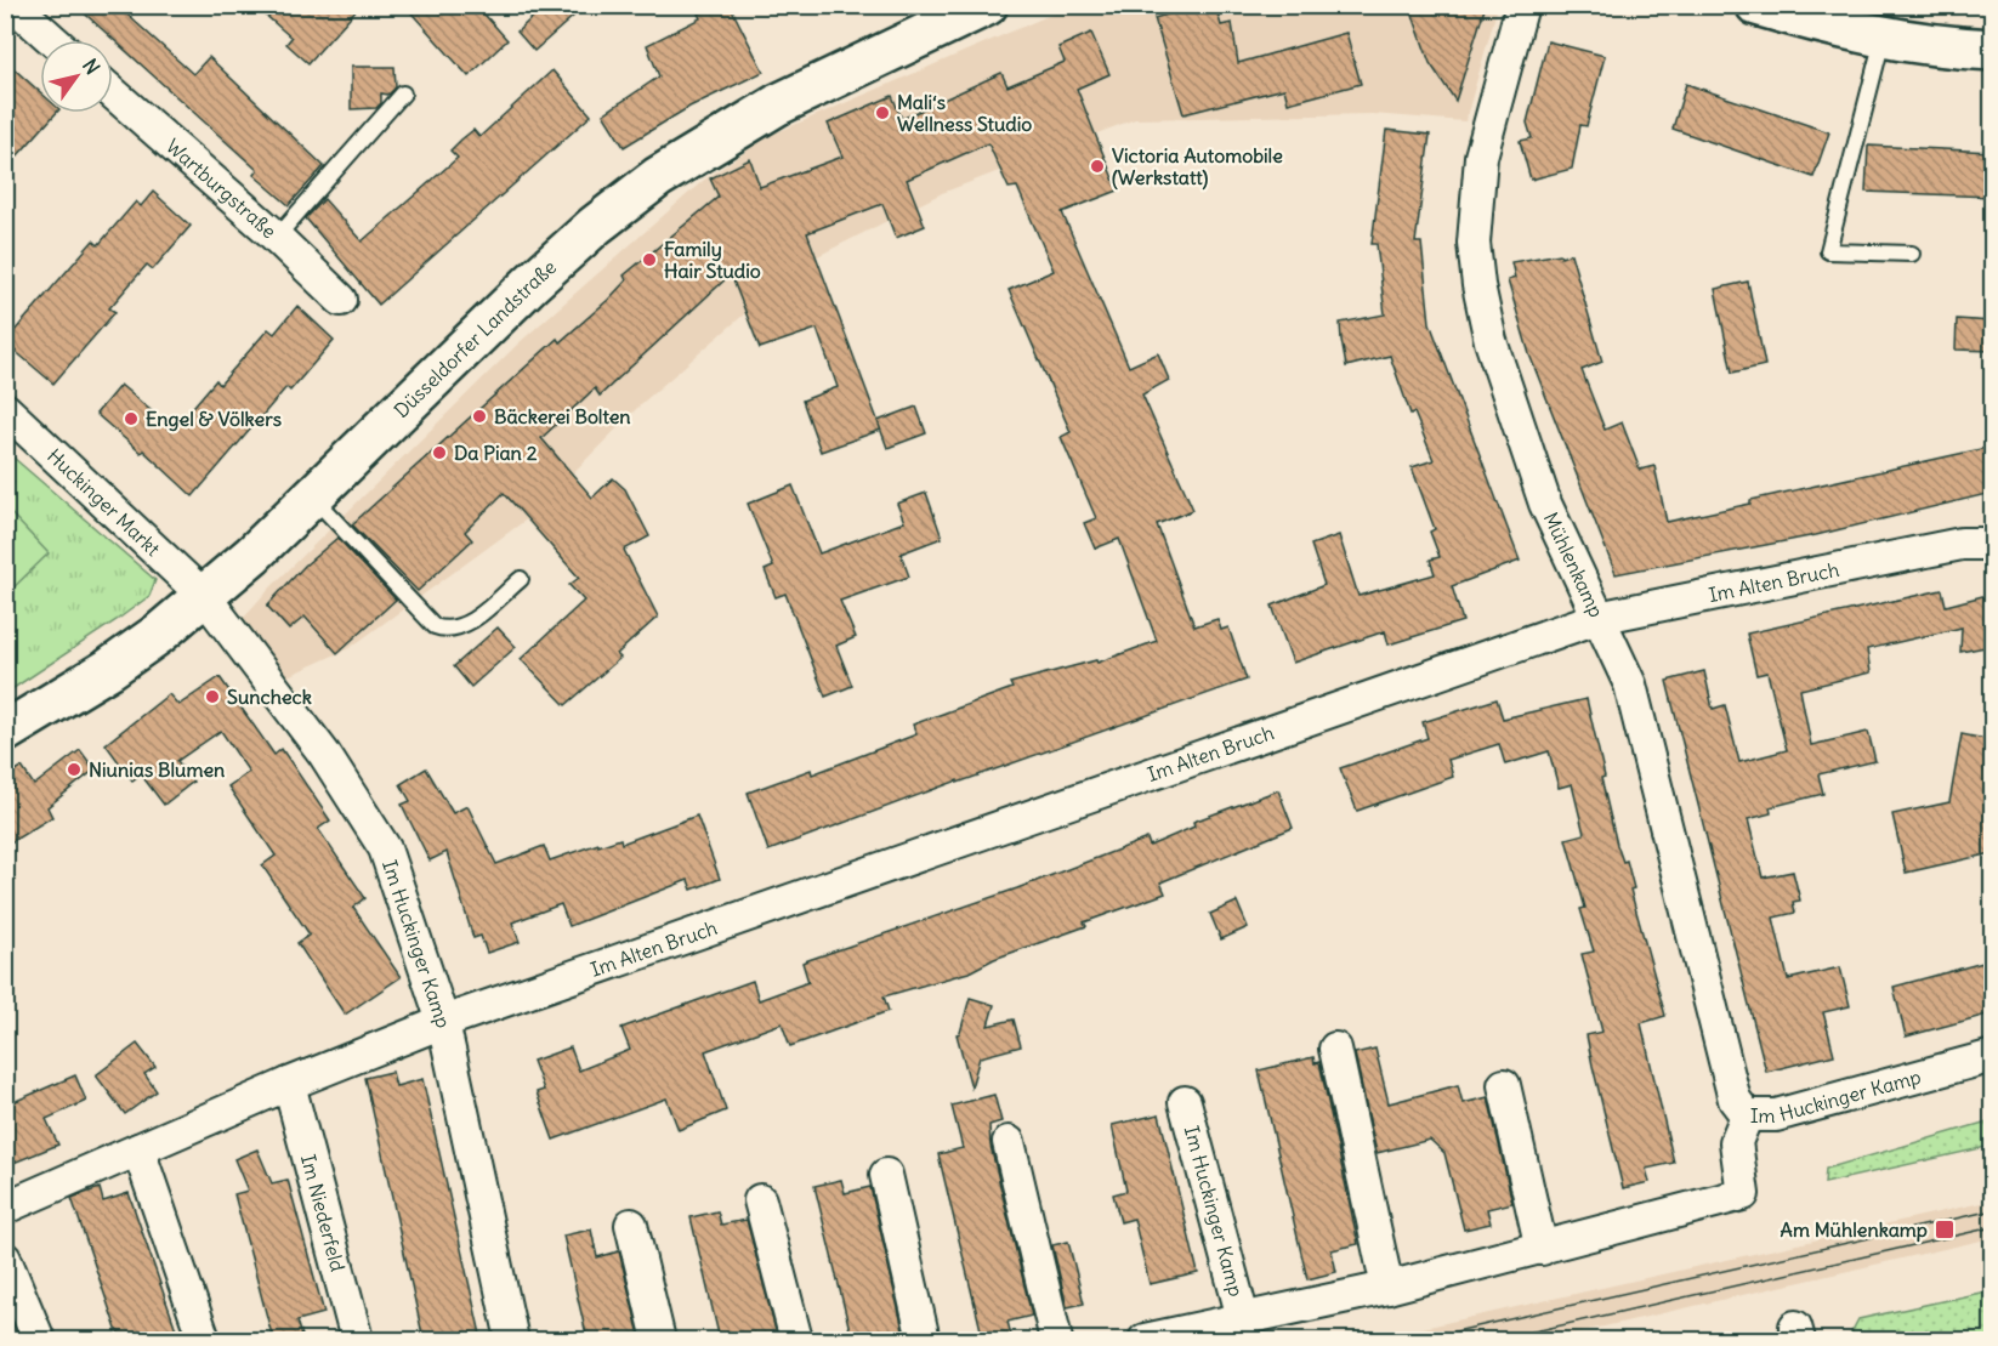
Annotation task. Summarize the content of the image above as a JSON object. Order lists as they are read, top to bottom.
{
  "streets": {
    "main road": ["Düsseldorfer Landstraße"],
    "street": [
      "Wartburgstraße",
      "Huckinger Markt",
      "Mühlenkamp",
      "Im Alten Bruch",
      "Im Huckinger Kamp",
      "Im Niederfeld"
    ]
  },
  "crossings": [
    ["Düsseldorfer Landstraße", "Huckinger Markt"],
    ["Düsseldorfer Landstraße", "Im Huckinger Kamp"],
    ["Huckinger Markt", "Im Huckinger Kamp"],
    ["Mühlenkamp", "Im Alten Bruch"],
    ["Mühlenkamp", "Im Huckinger Kamp"],
    ["Im Alten Bruch", "Im Huckinger Kamp"]
  ],
  "places": {
    "other": [
      "Mali‘s Wellness Studio",
      "Victoria Automobile (Werkstatt)",
      "Family Hair Studio",
      "Bäckerei Bolten",
      "Engel & Völkers",
      "Da Pian 2",
      "Suncheck",
      "Niunias Blumen"
    ],
    "transit": ["Am Mühlenkamp"]
  },
  "north": "top right"
}
